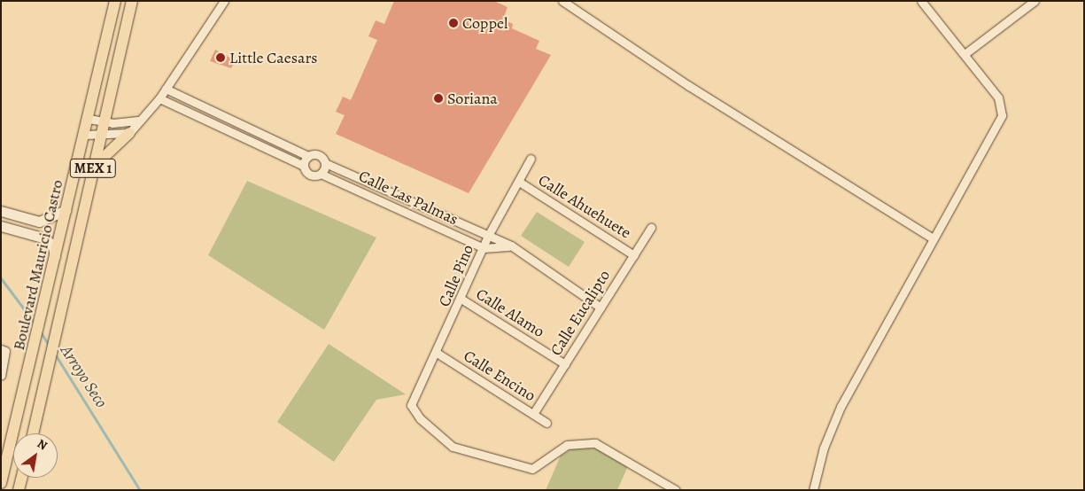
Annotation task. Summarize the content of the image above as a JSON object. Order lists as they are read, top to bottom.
{
  "streets": {
    "main road": ["MEX 1", "Boulevard Mauricio Castro"],
    "street": [
      "Calle Las Palmas",
      "Calle Ahuehuete",
      "Calle Pino",
      "Calle Alamo",
      "Calle Eucalipto",
      "Calle Encino"
    ]
  },
  "crossings": [
    ["Calle Las Palmas", "Calle Pino"],
    ["Calle Las Palmas", "Calle Eucalipto"],
    ["Calle Ahuehuete", "Calle Pino"],
    ["Calle Ahuehuete", "Calle Eucalipto"],
    ["Calle Pino", "Calle Alamo"],
    ["Calle Pino", "Calle Encino"],
    ["Calle Alamo", "Calle Eucalipto"],
    ["Calle Eucalipto", "Calle Encino"]
  ],
  "water": ["Arroyo Seco"],
  "places": ["Coppel", "Little Caesars", "Soriana"],
  "north": "top right"
}
